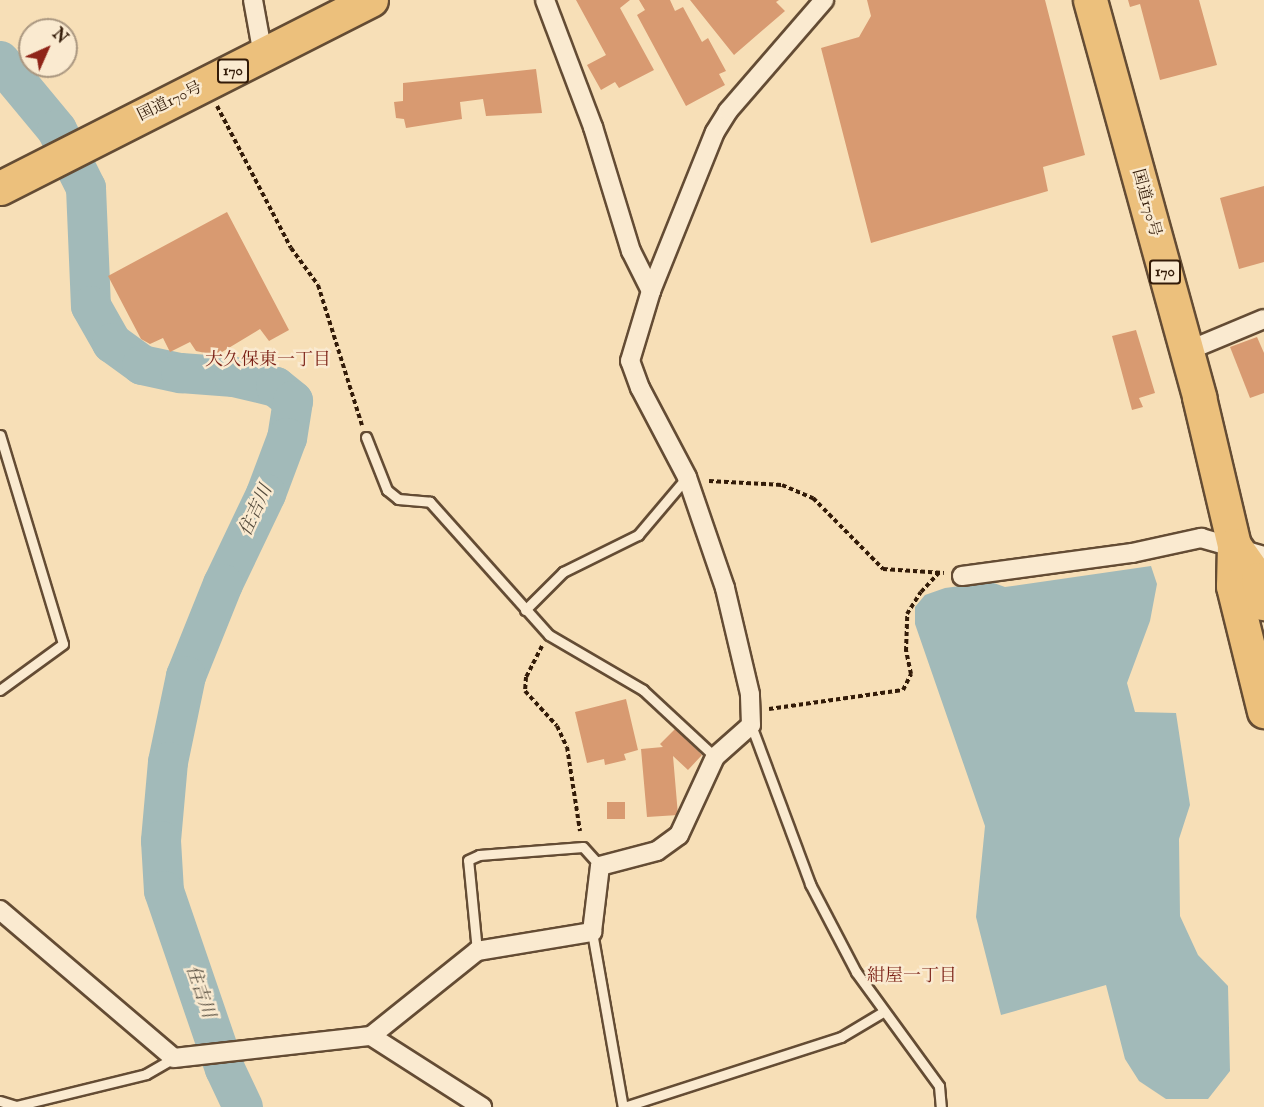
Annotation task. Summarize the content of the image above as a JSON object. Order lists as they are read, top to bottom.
{
  "streets": {
    "highway": ["170", "国道170号"]
  },
  "districts": ["大久保東一丁目", "紺屋一丁目"],
  "water": ["住吉川"],
  "north": "top right"
}
